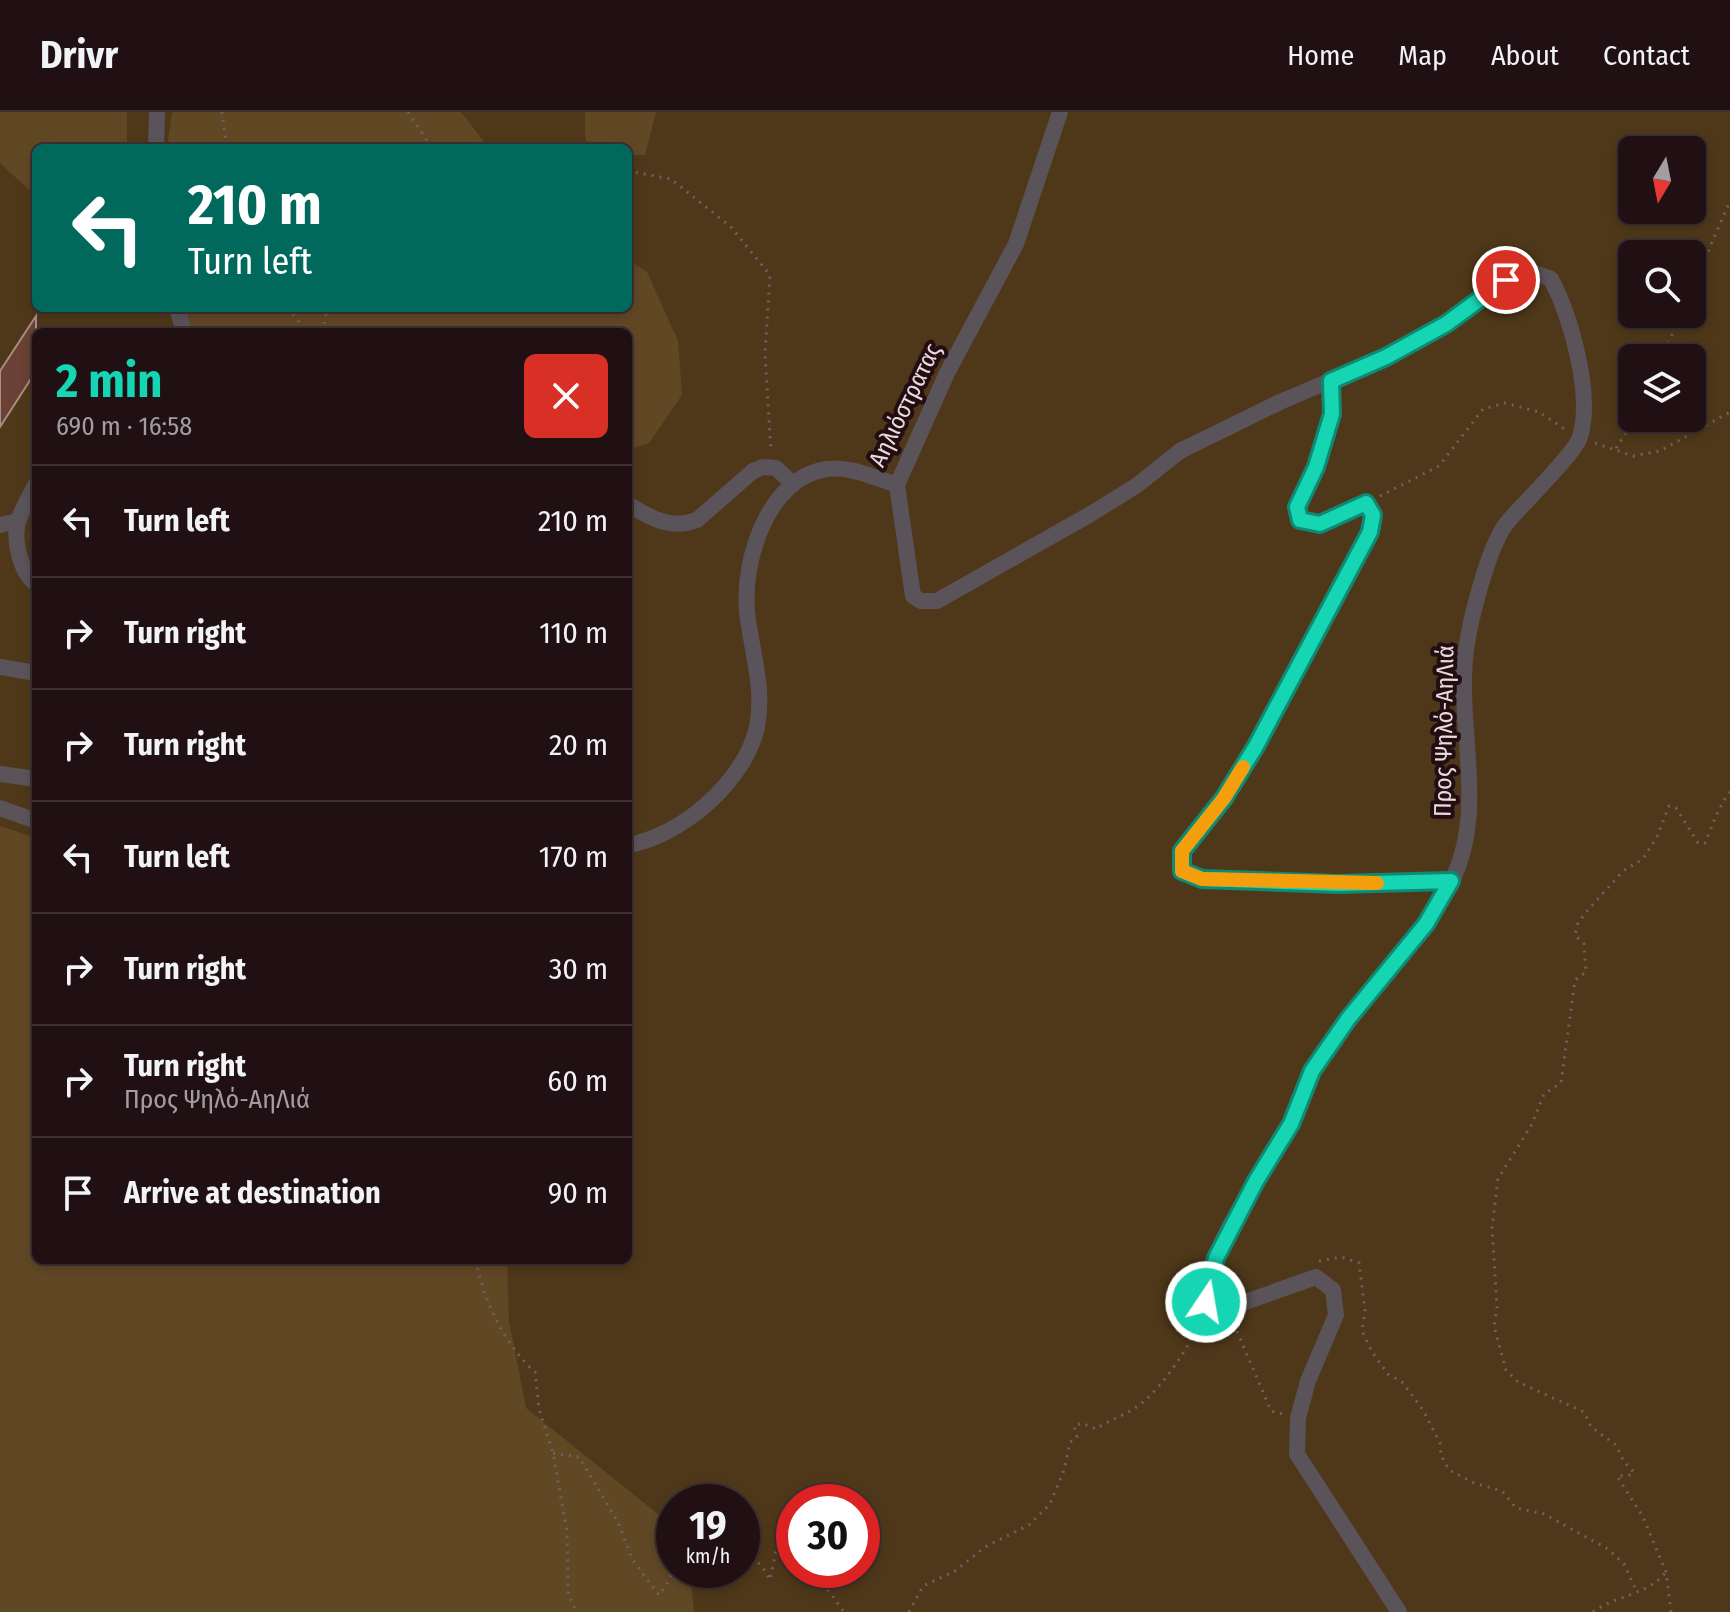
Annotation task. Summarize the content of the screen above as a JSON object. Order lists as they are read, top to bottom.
{
  "streets": {
    "street": ["Αηλιόστρατας", "Προς Ψηλό-ΑηΛιά"]
  },
  "north": "bottom",
  "page": {
    "header": "Drivr",
    "nav": [
      "Home",
      "Map",
      "About",
      "Contact"
    ],
    "turn": ["210 m", "Turn left"],
    "heading": ["2 min", "690 m · 16:58"],
    "list": [
      {
        "name": "Turn left",
        "value": "210 m"
      },
      {
        "name": "Turn right",
        "value": "110 m"
      },
      {
        "name": "Turn right",
        "value": "20 m"
      },
      {
        "name": "Turn left",
        "value": "170 m"
      },
      {
        "name": "Turn right",
        "value": "30 m"
      },
      {
        "name": "Turn right",
        "note": "Προς Ψηλό-ΑηΛιά",
        "value": "60 m"
      },
      {
        "name": "Arrive at destination",
        "value": "90 m"
      }
    ],
    "speed": "19 km/h",
    "limit": "30"
  }
}
